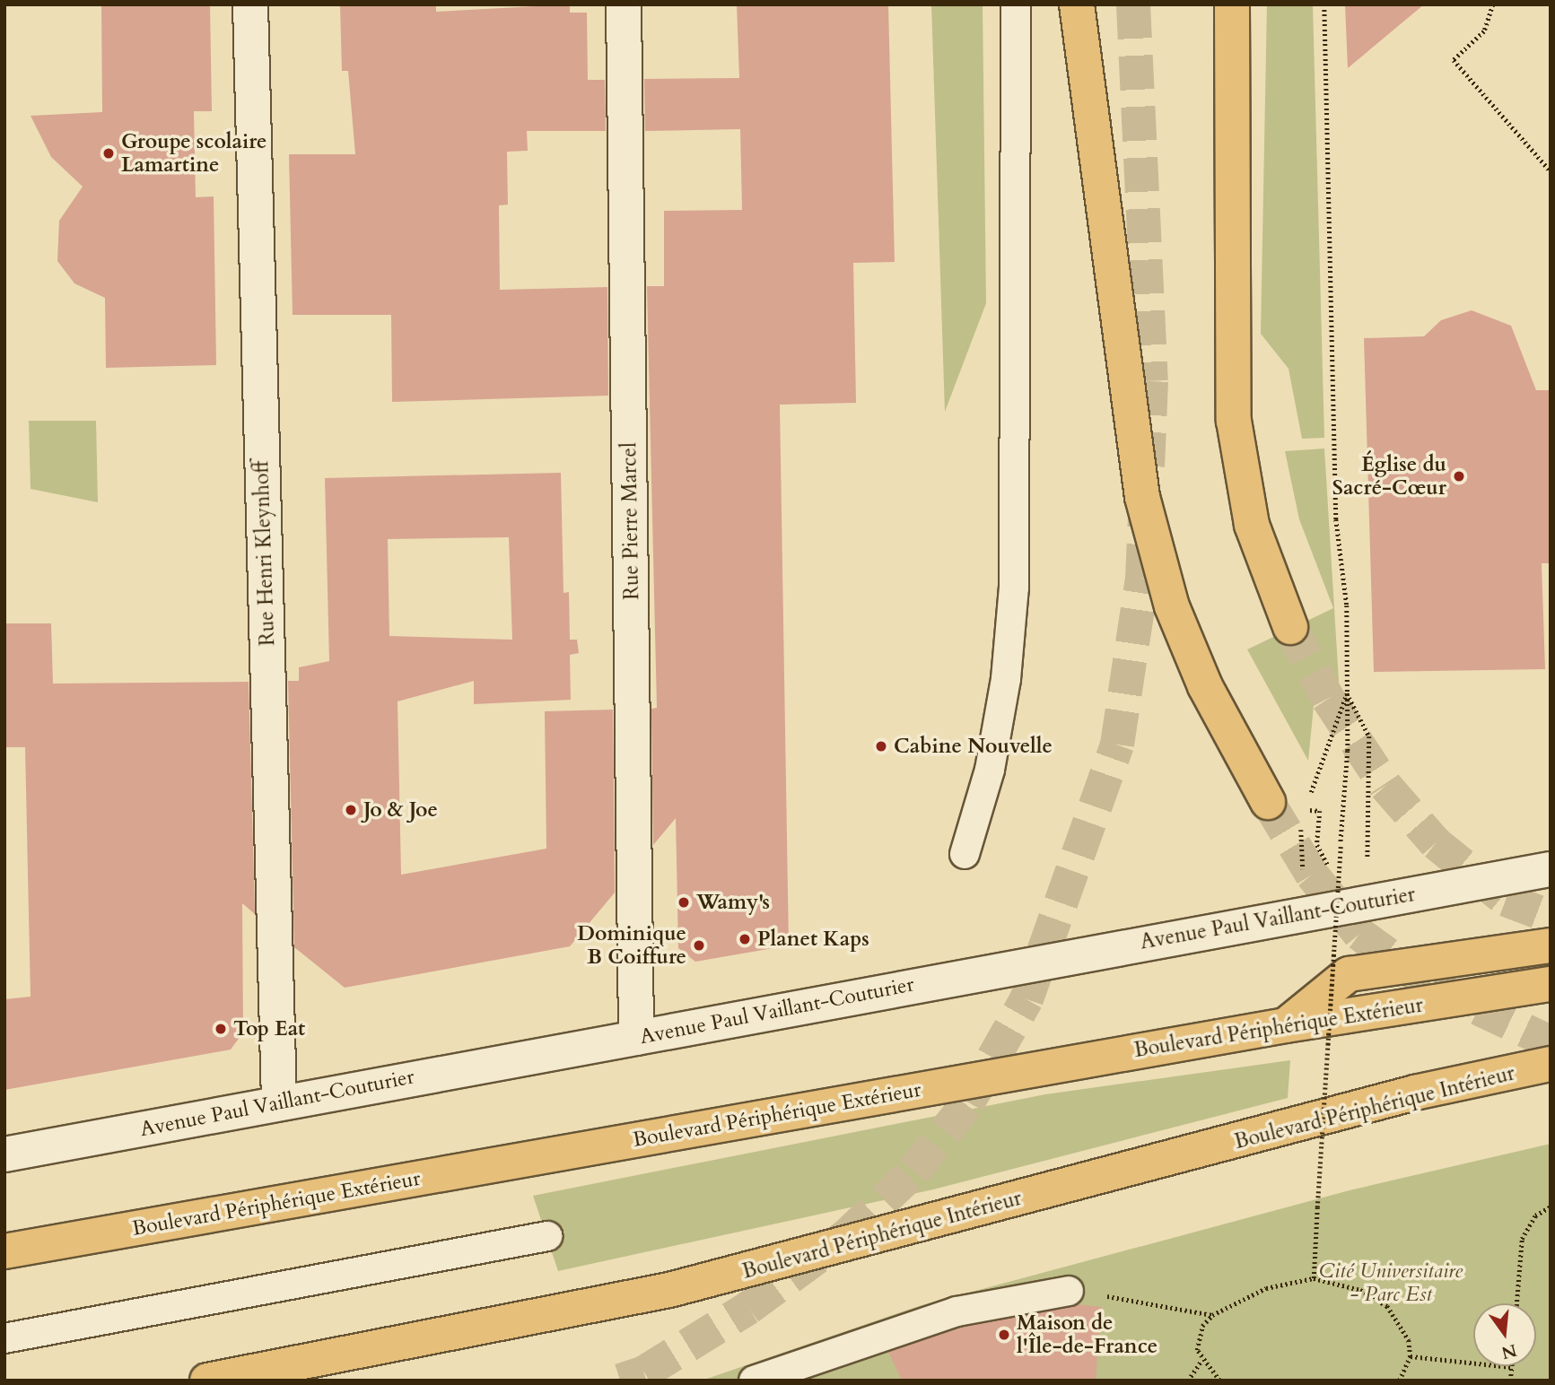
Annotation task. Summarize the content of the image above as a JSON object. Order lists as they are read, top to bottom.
{
  "streets": {
    "highway": ["Boulevard Périphérique Extérieur", "Boulevard Périphérique Intérieur"],
    "street": ["Rue Pierre Marcel", "Rue Henri Kleynhoff", "Avenue Paul Vaillant-Couturier"]
  },
  "crossings": [
    ["Rue Pierre Marcel", "Avenue Paul Vaillant-Couturier"],
    ["Rue Henri Kleynhoff", "Avenue Paul Vaillant-Couturier"]
  ],
  "parks": ["Cité Universitaire - Parc Est"],
  "places": [
    "Groupe scolaire Lamartine",
    "Église du Sacré-Cœur",
    "Cabine Nouvelle",
    "Jo & Joe",
    "Wamy's",
    "Planet Kaps",
    "Dominique B Coiffure",
    "Top Eat",
    "Maison de l'Île-de-France"
  ],
  "north": "bottom"
}
